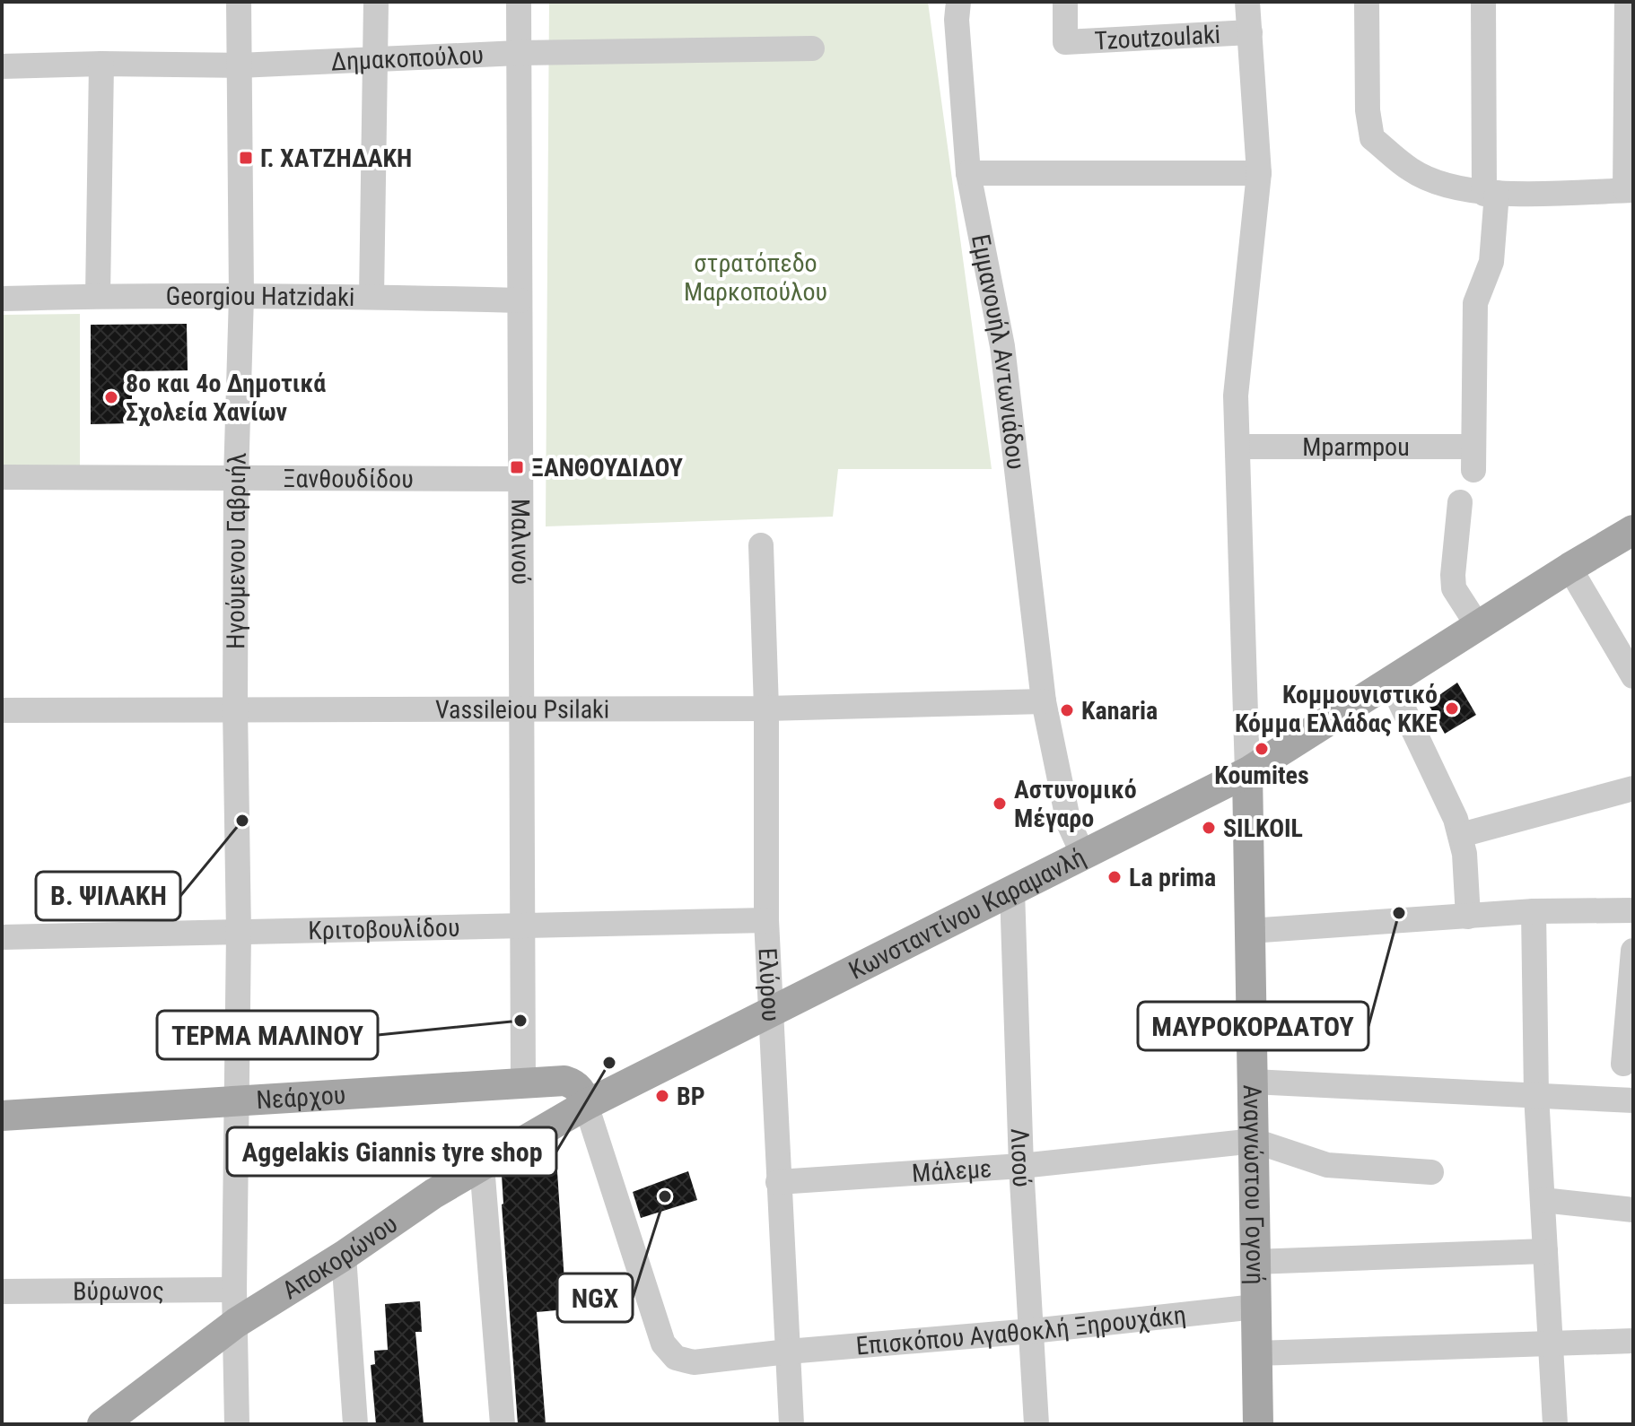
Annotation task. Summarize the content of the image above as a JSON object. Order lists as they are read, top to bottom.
{
  "streets": {
    "main road": [
      "Κωνσταντίνου Καραμανλή",
      "Νεάρχου",
      "Αναγνώστου Γογονή",
      "Αποκορώνου"
    ],
    "street": [
      "Tzoutzoulaki",
      "Δημακοπούλου",
      "Georgiou Hatzidaki",
      "Εμμανουήλ Αντωνιάδου",
      "Mparmpou",
      "Ξανθουδίδου",
      "Μαλινού",
      "Ηγούμενου Γαβριήλ",
      "Vassileiou Psilaki",
      "Κριτοβουλίδου",
      "Ελύρου",
      "Λισού",
      "Μάλεμε",
      "Βύρωνος",
      "Επισκόπου Αγαθοκλή Ξηρουχάκη"
    ]
  },
  "crossings": [
    ["Δημακοπούλου", "Μαλινού"],
    ["Δημακοπούλου", "Ηγούμενου Γαβριήλ"],
    ["Georgiou Hatzidaki", "Μαλινού"],
    ["Georgiou Hatzidaki", "Ηγούμενου Γαβριήλ"],
    ["Εμμανουήλ Αντωνιάδου", "Vassileiou Psilaki"],
    ["Εμμανουήλ Αντωνιάδου", "Κωνσταντίνου Καραμανλή"],
    ["Ξανθουδίδου", "Μαλινού"],
    ["Ξανθουδίδου", "Ηγούμενου Γαβριήλ"],
    ["Μαλινού", "Vassileiou Psilaki"],
    ["Μαλινού", "Κριτοβουλίδου"],
    ["Μαλινού", "Νεάρχου"],
    ["Ηγούμενου Γαβριήλ", "Vassileiou Psilaki"],
    ["Ηγούμενου Γαβριήλ", "Κριτοβουλίδου"],
    ["Ηγούμενου Γαβριήλ", "Νεάρχου"],
    ["Ηγούμενου Γαβριήλ", "Αποκορώνου"],
    ["Ηγούμενου Γαβριήλ", "Βύρωνος"],
    ["Vassileiou Psilaki", "Ελύρου"],
    ["Κωνσταντίνου Καραμανλή", "Ελύρου"],
    ["Κωνσταντίνου Καραμανλή", "Νεάρχου"],
    ["Κωνσταντίνου Καραμανλή", "Λισού"],
    ["Κωνσταντίνου Καραμανλή", "Αναγνώστου Γογονή"],
    ["Κωνσταντίνου Καραμανλή", "Αποκορώνου"],
    ["Κωνσταντίνου Καραμανλή", "Επισκόπου Αγαθοκλή Ξηρουχάκη"],
    ["Κριτοβουλίδου", "Ελύρου"],
    ["Ελύρου", "Μάλεμε"],
    ["Ελύρου", "Επισκόπου Αγαθοκλή Ξηρουχάκη"],
    ["Νεάρχου", "Αποκορώνου"],
    ["Νεάρχου", "Επισκόπου Αγαθοκλή Ξηρουχάκη"],
    ["Λισού", "Μάλεμε"],
    ["Λισού", "Επισκόπου Αγαθοκλή Ξηρουχάκη"],
    ["Μάλεμε", "Αναγνώστου Γογονή"],
    ["Αναγνώστου Γογονή", "Επισκόπου Αγαθοκλή Ξηρουχάκη"],
    ["Αποκορώνου", "Επισκόπου Αγαθοκλή Ξηρουχάκη"]
  ],
  "parks": ["στρατόπεδο Μαρκοπούλου"],
  "places": {
    "transit": ["Γ. ΧΑΤΖΗΔΑΚΗ", "ΞΑΝΘΟΥΔΙΔΟΥ"],
    "other": [
      "8ο και 4ο Δημοτικά Σχολεία Χανίων",
      "Κομμουνιστικό Κόμμα Ελλάδας ΚΚΕ",
      "Kanaria",
      "Koumites",
      "Αστυνομικό Μέγαρο",
      "Β. ΨΙΛΑΚΗ",
      "SILKOIL",
      "La prima",
      "ΜΑΥΡΟΚΟΡΔΑΤΟΥ",
      "ΤΕΡΜΑ ΜΑΛΙΝΟΥ",
      "Aggelakis Giannis tyre shop",
      "BP",
      "NGX"
    ]
  }
}
